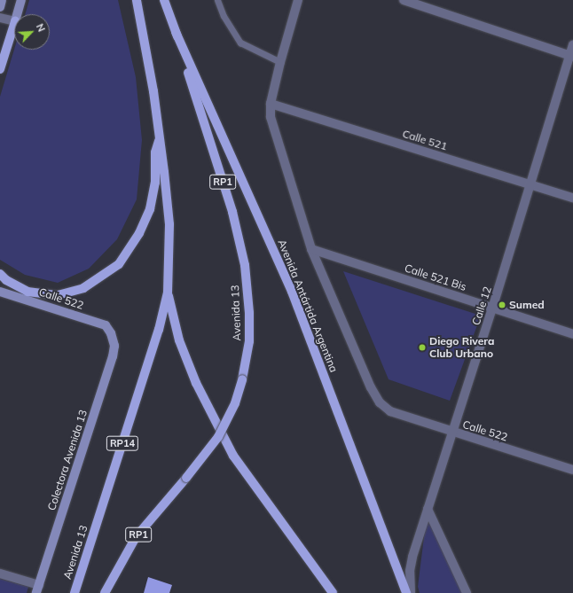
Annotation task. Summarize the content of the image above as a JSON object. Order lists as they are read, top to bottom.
{
  "streets": {
    "main road": [
      "RP1",
      "Avenida Antártida Argentina",
      "Avenida 13",
      "RP14"
    ],
    "street": [
      "Calle 521",
      "Calle 521 Bis",
      "Calle 522",
      "Calle 12",
      "Colectora Avenida 13"
    ]
  },
  "crossings": [
    ["Calle 521", "Calle 12"],
    ["Calle 521 Bis", "Calle 522"],
    ["Calle 521 Bis", "Calle 12"],
    ["Calle 522", "Calle 12"],
    ["Calle 522", "Colectora Avenida 13"],
    ["Avenida Antártida Argentina", "Avenida 13"]
  ],
  "places": ["Sumed", "Diego Rivera Club Urbano"],
  "north": "top right"
}
